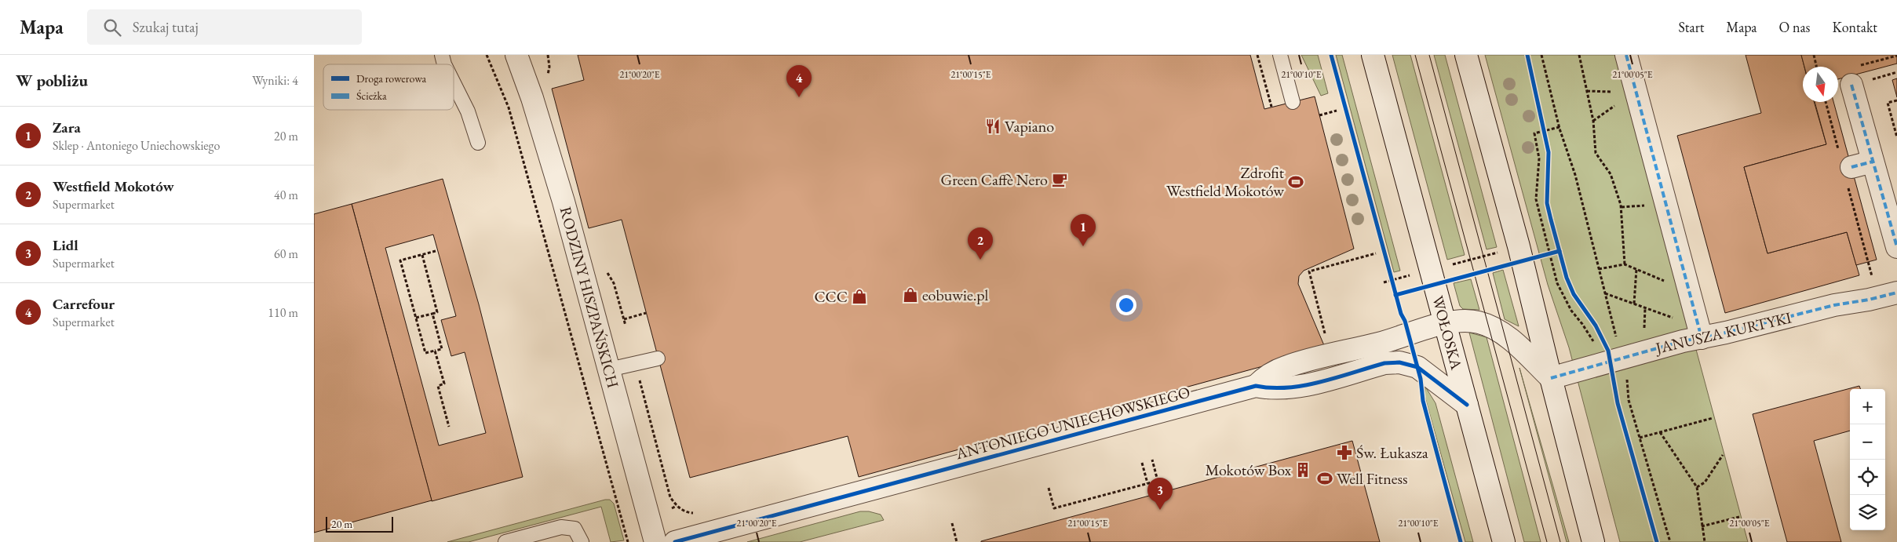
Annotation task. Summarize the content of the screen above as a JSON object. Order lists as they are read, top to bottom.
{
  "streets": {
    "street": [
      "RODZINY HISZPAŃSKICH",
      "WOŁOSKA",
      "JANUSZA KURTYKI",
      "ANTONIEGO UNIECHOWSKIEGO"
    ]
  },
  "crossings": [
    ["WOŁOSKA", "ANTONIEGO UNIECHOWSKIEGO"],
    ["JANUSZA KURTYKI", "ANTONIEGO UNIECHOWSKIEGO"]
  ],
  "places": {
    "restaurant": ["Vapiano"],
    "cafe": ["Green Caffè Nero"],
    "sports": ["Zdrofit Westfield Mokotów", "Well Fitness"],
    "shop": ["eobuwie.pl", "CCC"],
    "pharmacy": ["Św. Łukasza"],
    "building": ["Mokotów Box"]
  },
  "legend": ["Droga rowerowa", "Ścieżka"],
  "scale_bar": "20 m",
  "north": "bottom",
  "page": {
    "header": "Mapa",
    "search": "Szukaj tutaj",
    "nav": [
      "Start",
      "Mapa",
      "O nas",
      "Kontakt"
    ],
    "heading": ["W pobliżu", "Wyniki: 4"],
    "pins": [
      "4",
      "1",
      "2",
      "3"
    ],
    "list": [
      {
        "mark": "1",
        "name": "Zara",
        "note": "Sklep · Antoniego Uniechowskiego",
        "value": "20 m"
      },
      {
        "mark": "2",
        "name": "Westfield Mokotów",
        "note": "Supermarket",
        "value": "40 m"
      },
      {
        "mark": "3",
        "name": "Lidl",
        "note": "Supermarket",
        "value": "60 m"
      },
      {
        "mark": "4",
        "name": "Carrefour",
        "note": "Supermarket",
        "value": "110 m"
      }
    ],
    "map_buttons": ["+", "−"],
    "scale": "20 m"
  },
  "coordinates": [
    "21°00'05\"E",
    "21°00'20\"E",
    "21°00'15\"E",
    "21°00'10\"E"
  ]
}
